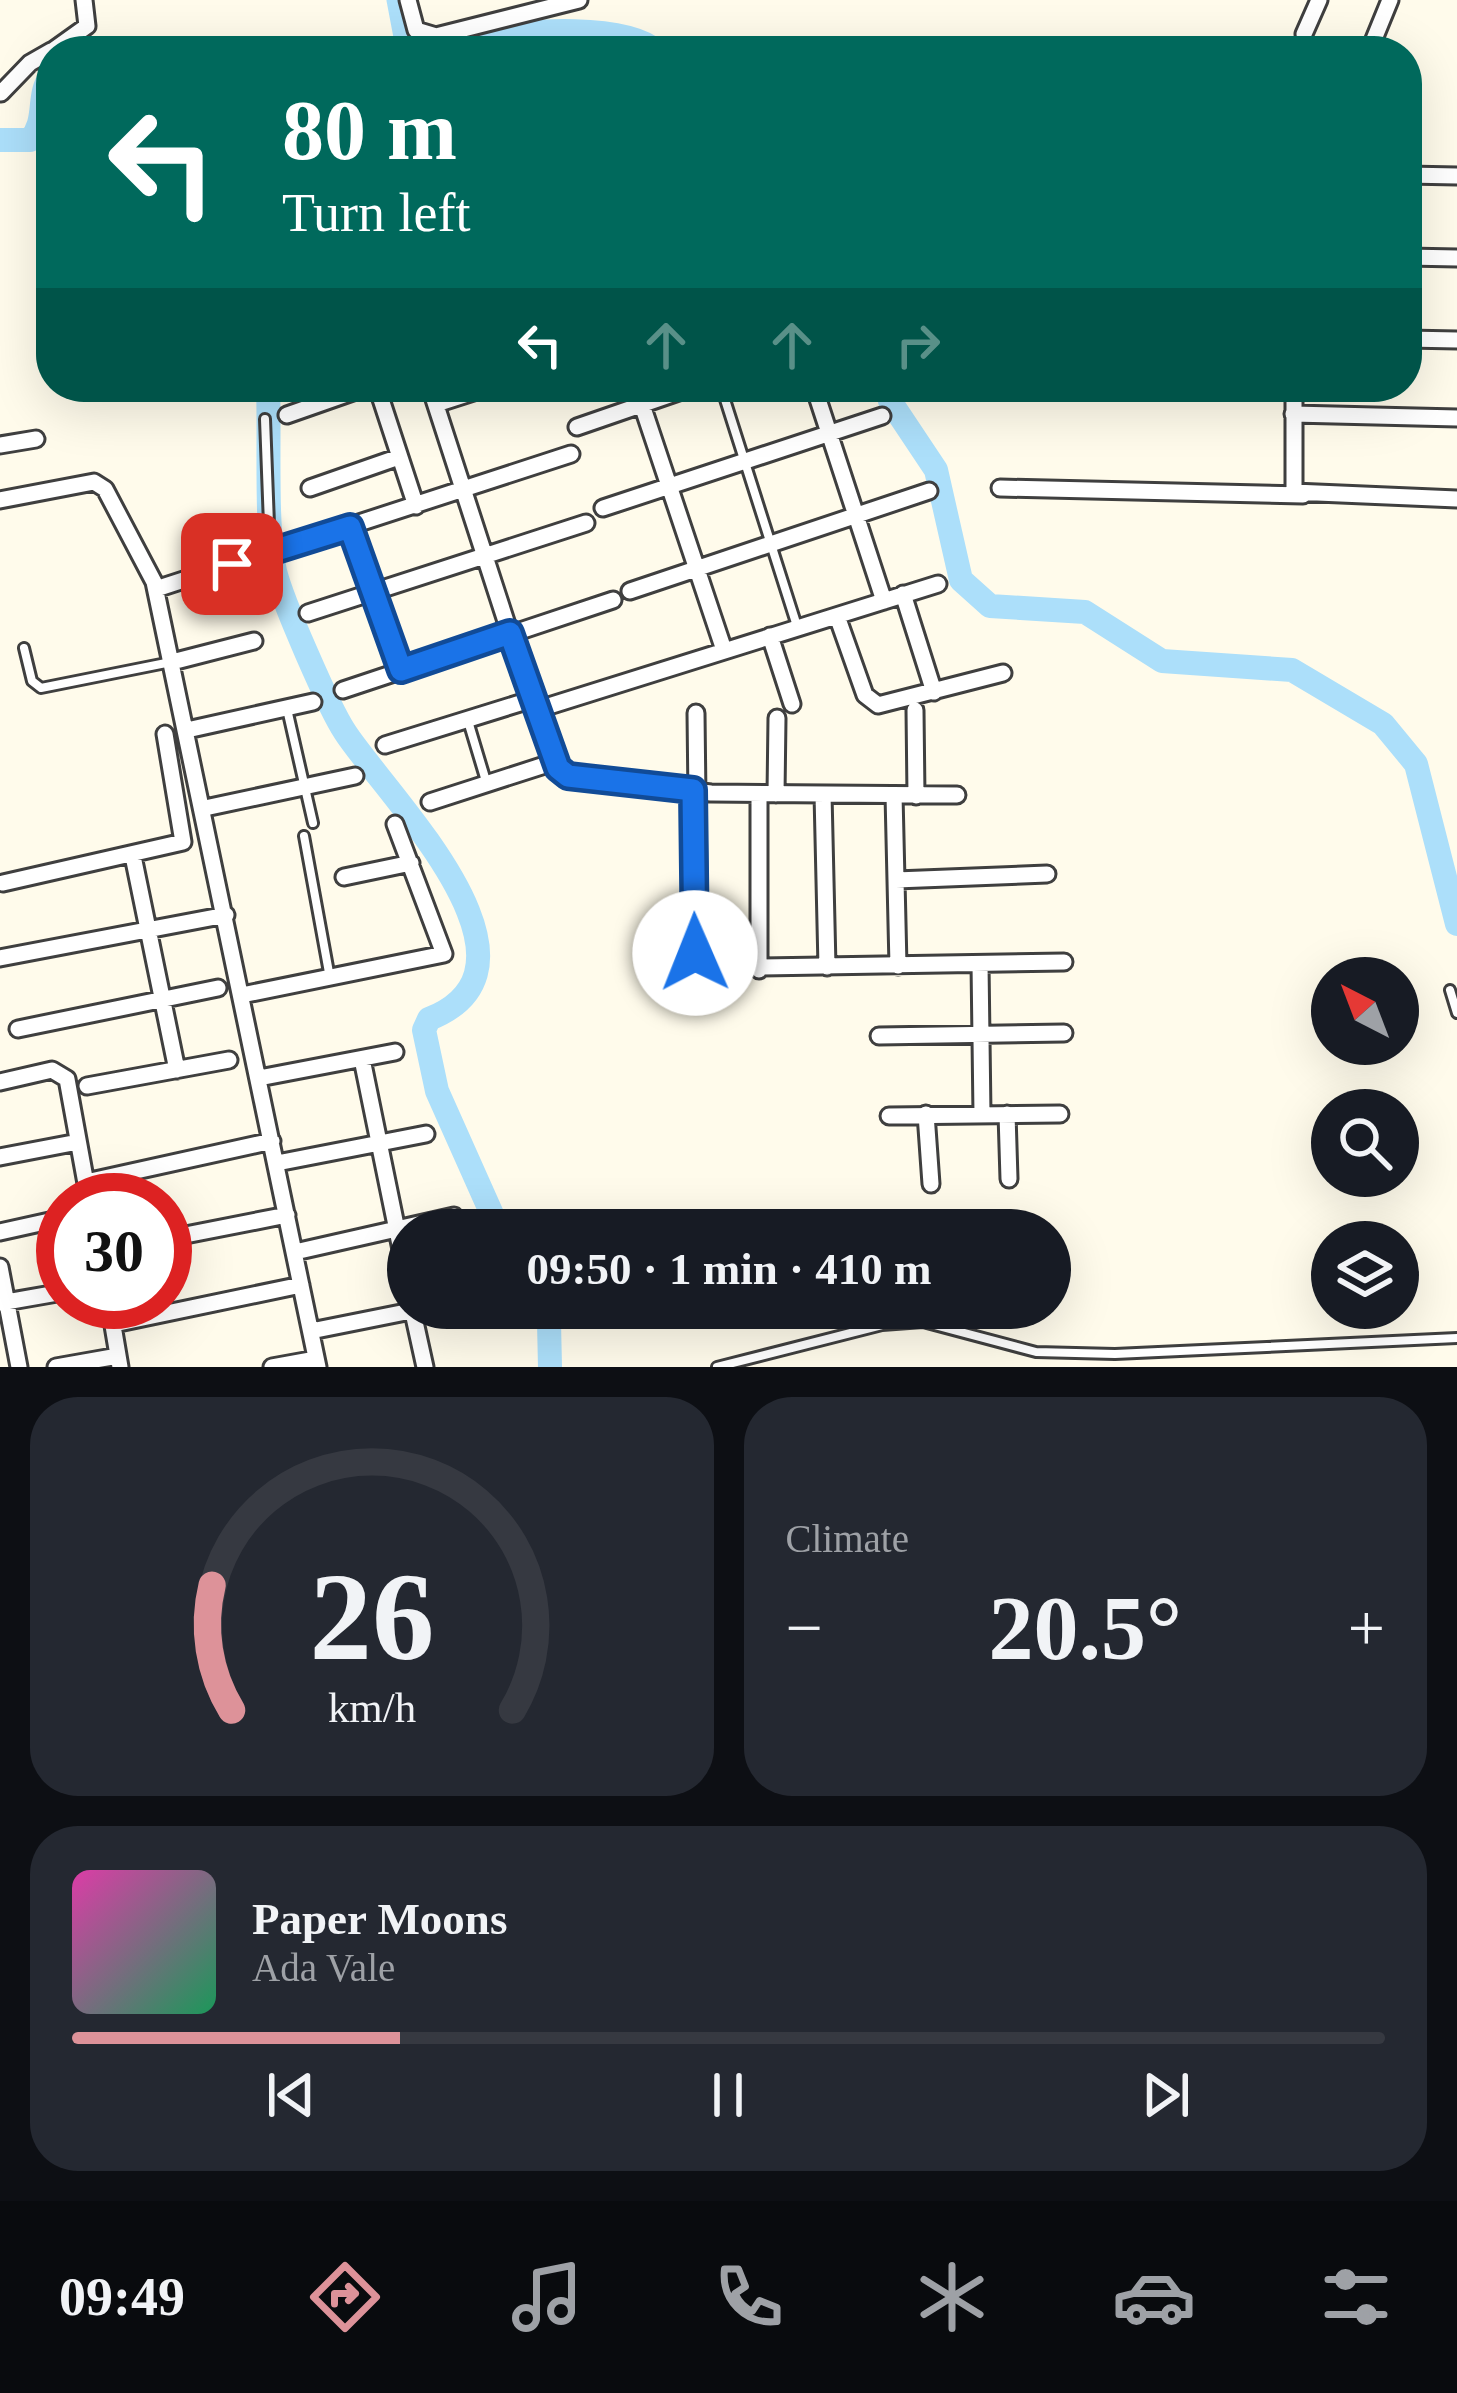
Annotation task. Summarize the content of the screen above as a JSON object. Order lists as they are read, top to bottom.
{
  "north": "top left",
  "page": {
    "turn": ["80 m", "Turn left"],
    "limit": "30",
    "trip": "09:50 · 1 min · 410 m",
    "tile": "Climate",
    "heat": ["−", "20.5°", "+"],
    "song": ["Paper Moons", "Ada Vale"],
    "tabs": "09:49",
    "gauge": ["26", "km/h"]
  }
}
